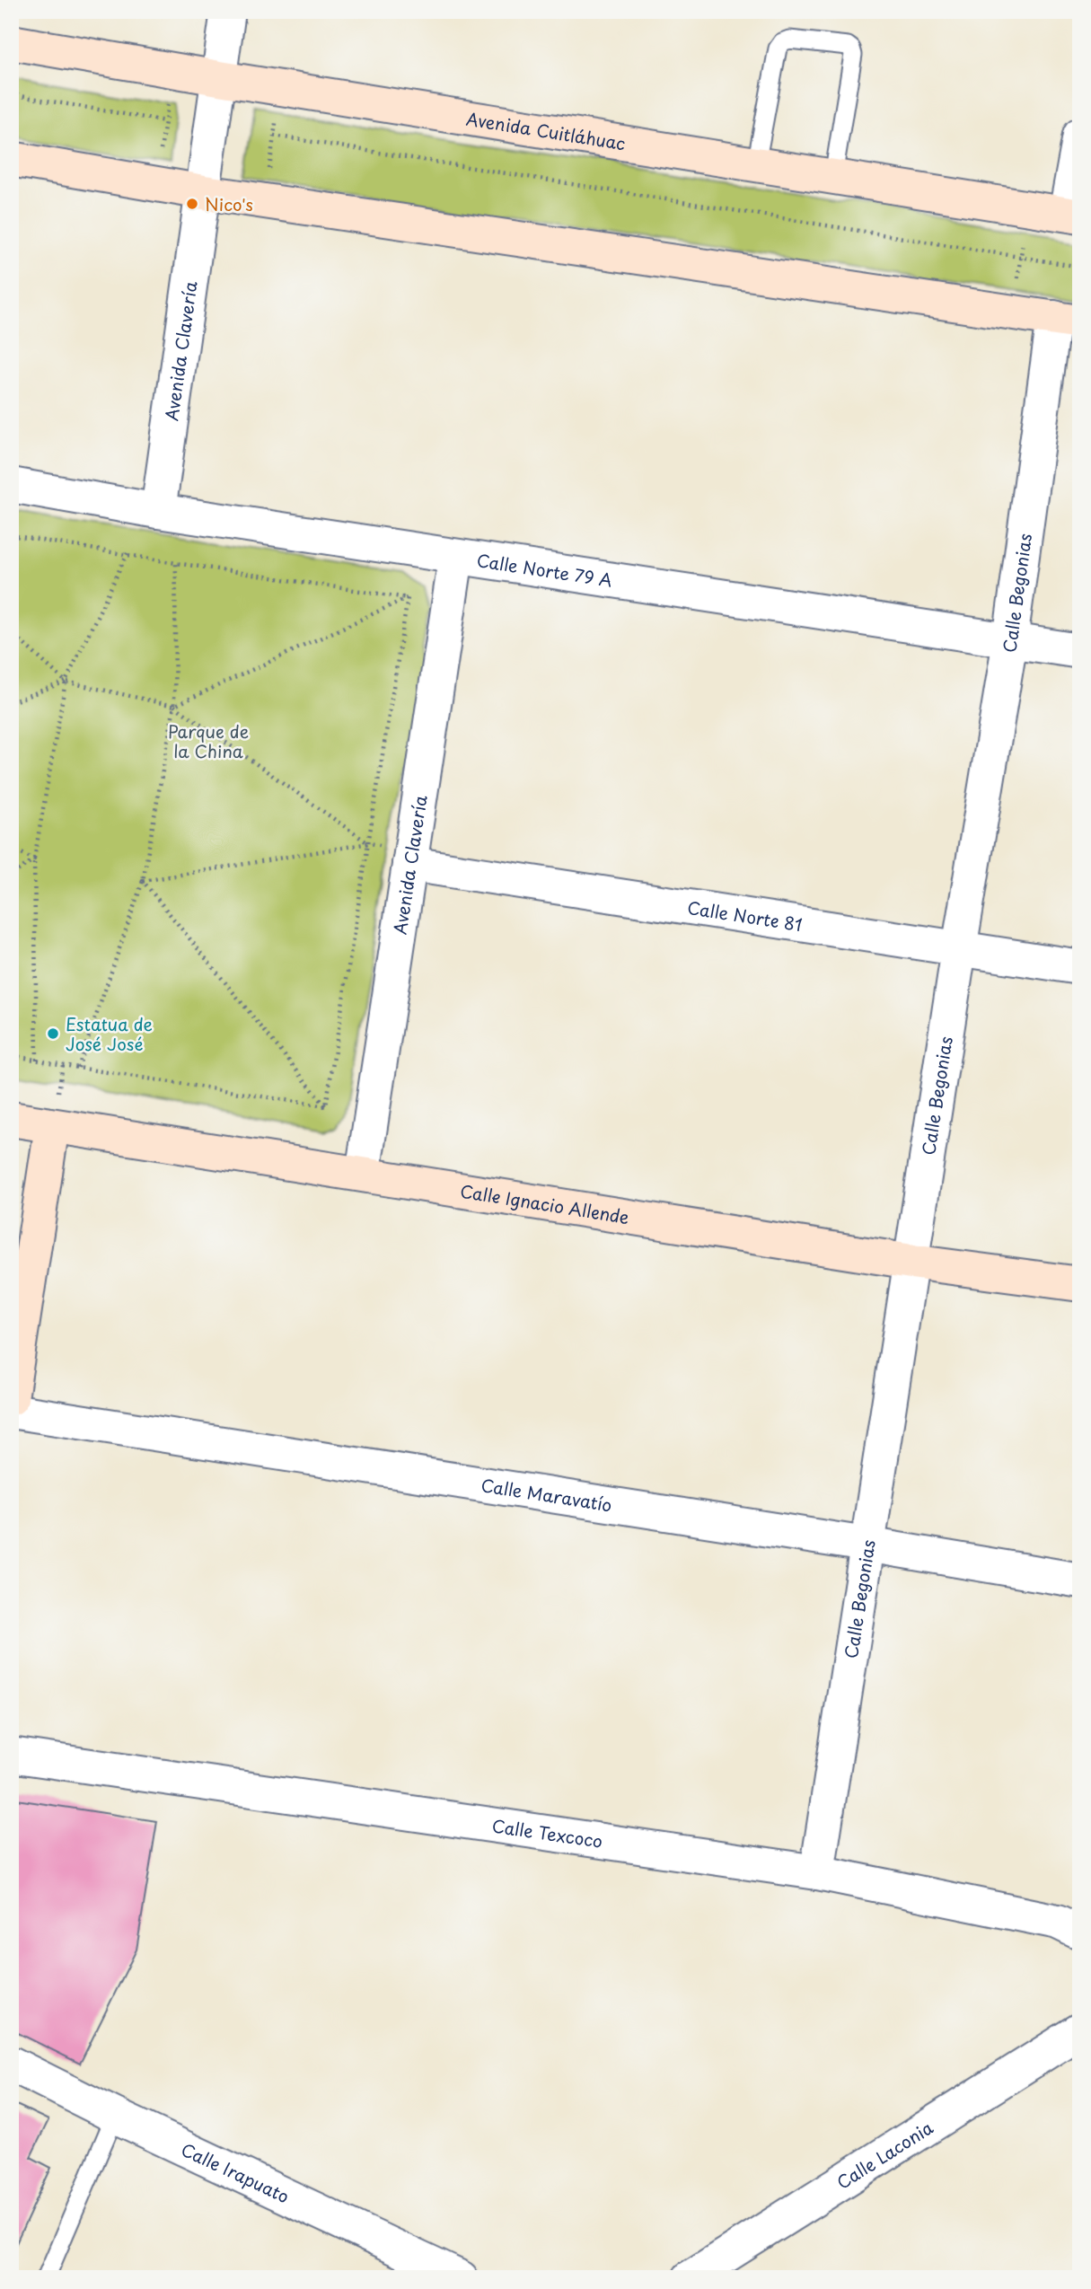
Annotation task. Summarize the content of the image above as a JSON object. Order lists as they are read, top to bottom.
{
  "streets": {
    "main road": ["Avenida Cuitláhuac", "Calle Ignacio Allende"],
    "street": [
      "Avenida Clavería",
      "Calle Norte 79 A",
      "Calle Begonias",
      "Calle Norte 81",
      "Calle Maravatío",
      "Calle Texcoco",
      "Calle Laconia",
      "Calle Irapuato"
    ]
  },
  "crossings": [
    ["Avenida Cuitláhuac", "Avenida Clavería"],
    ["Avenida Clavería", "Calle Norte 79 A"],
    ["Avenida Clavería", "Calle Norte 81"],
    ["Avenida Clavería", "Calle Ignacio Allende"],
    ["Calle Norte 79 A", "Calle Begonias"],
    ["Calle Begonias", "Calle Norte 81"],
    ["Calle Begonias", "Calle Ignacio Allende"],
    ["Calle Begonias", "Calle Maravatío"],
    ["Calle Begonias", "Calle Texcoco"]
  ],
  "parks": ["Parque de la China"],
  "places": ["Nico's", "Estatua de José José"]
}
